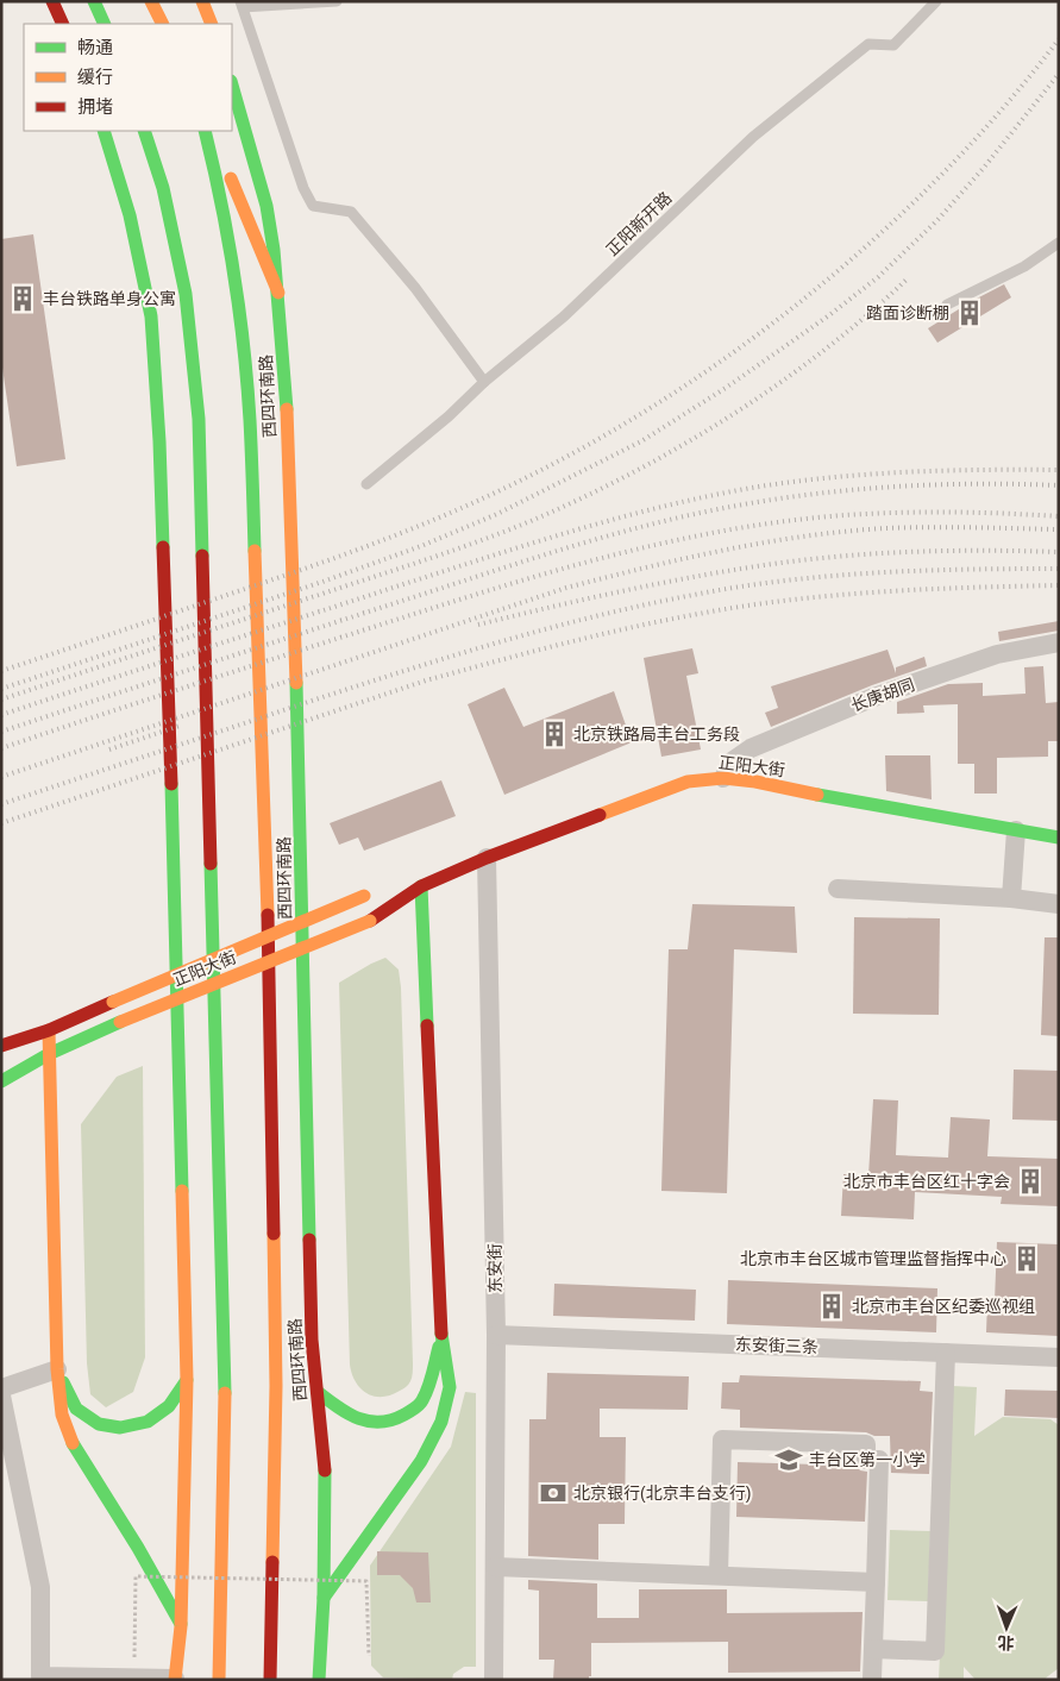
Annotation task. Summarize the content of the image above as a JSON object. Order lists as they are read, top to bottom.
{
  "streets": {
    "main road": ["西四环南路", "正阳大街"],
    "street": ["长庚胡同", "东安街", "东安街三条"],
    "lane": ["正阳新开路"]
  },
  "crossings": [
    ["长庚胡同", "正阳大街"],
    ["正阳大街", "东安街"],
    ["东安街", "东安街三条"]
  ],
  "places": {
    "building": [
      "丰台铁路单身公寓",
      "踏面诊断棚",
      "北京铁路局丰台工务段",
      "北京市丰台区红十字会",
      "北京市丰台区城市管理监督指挥中心",
      "北京市丰台区纪委巡视组"
    ],
    "school or university": ["丰台区第一小学"],
    "bank": ["北京银行(北京丰台支行)"]
  },
  "legend": ["畅通", "缓行", "拥堵"],
  "north": "bottom"
}
